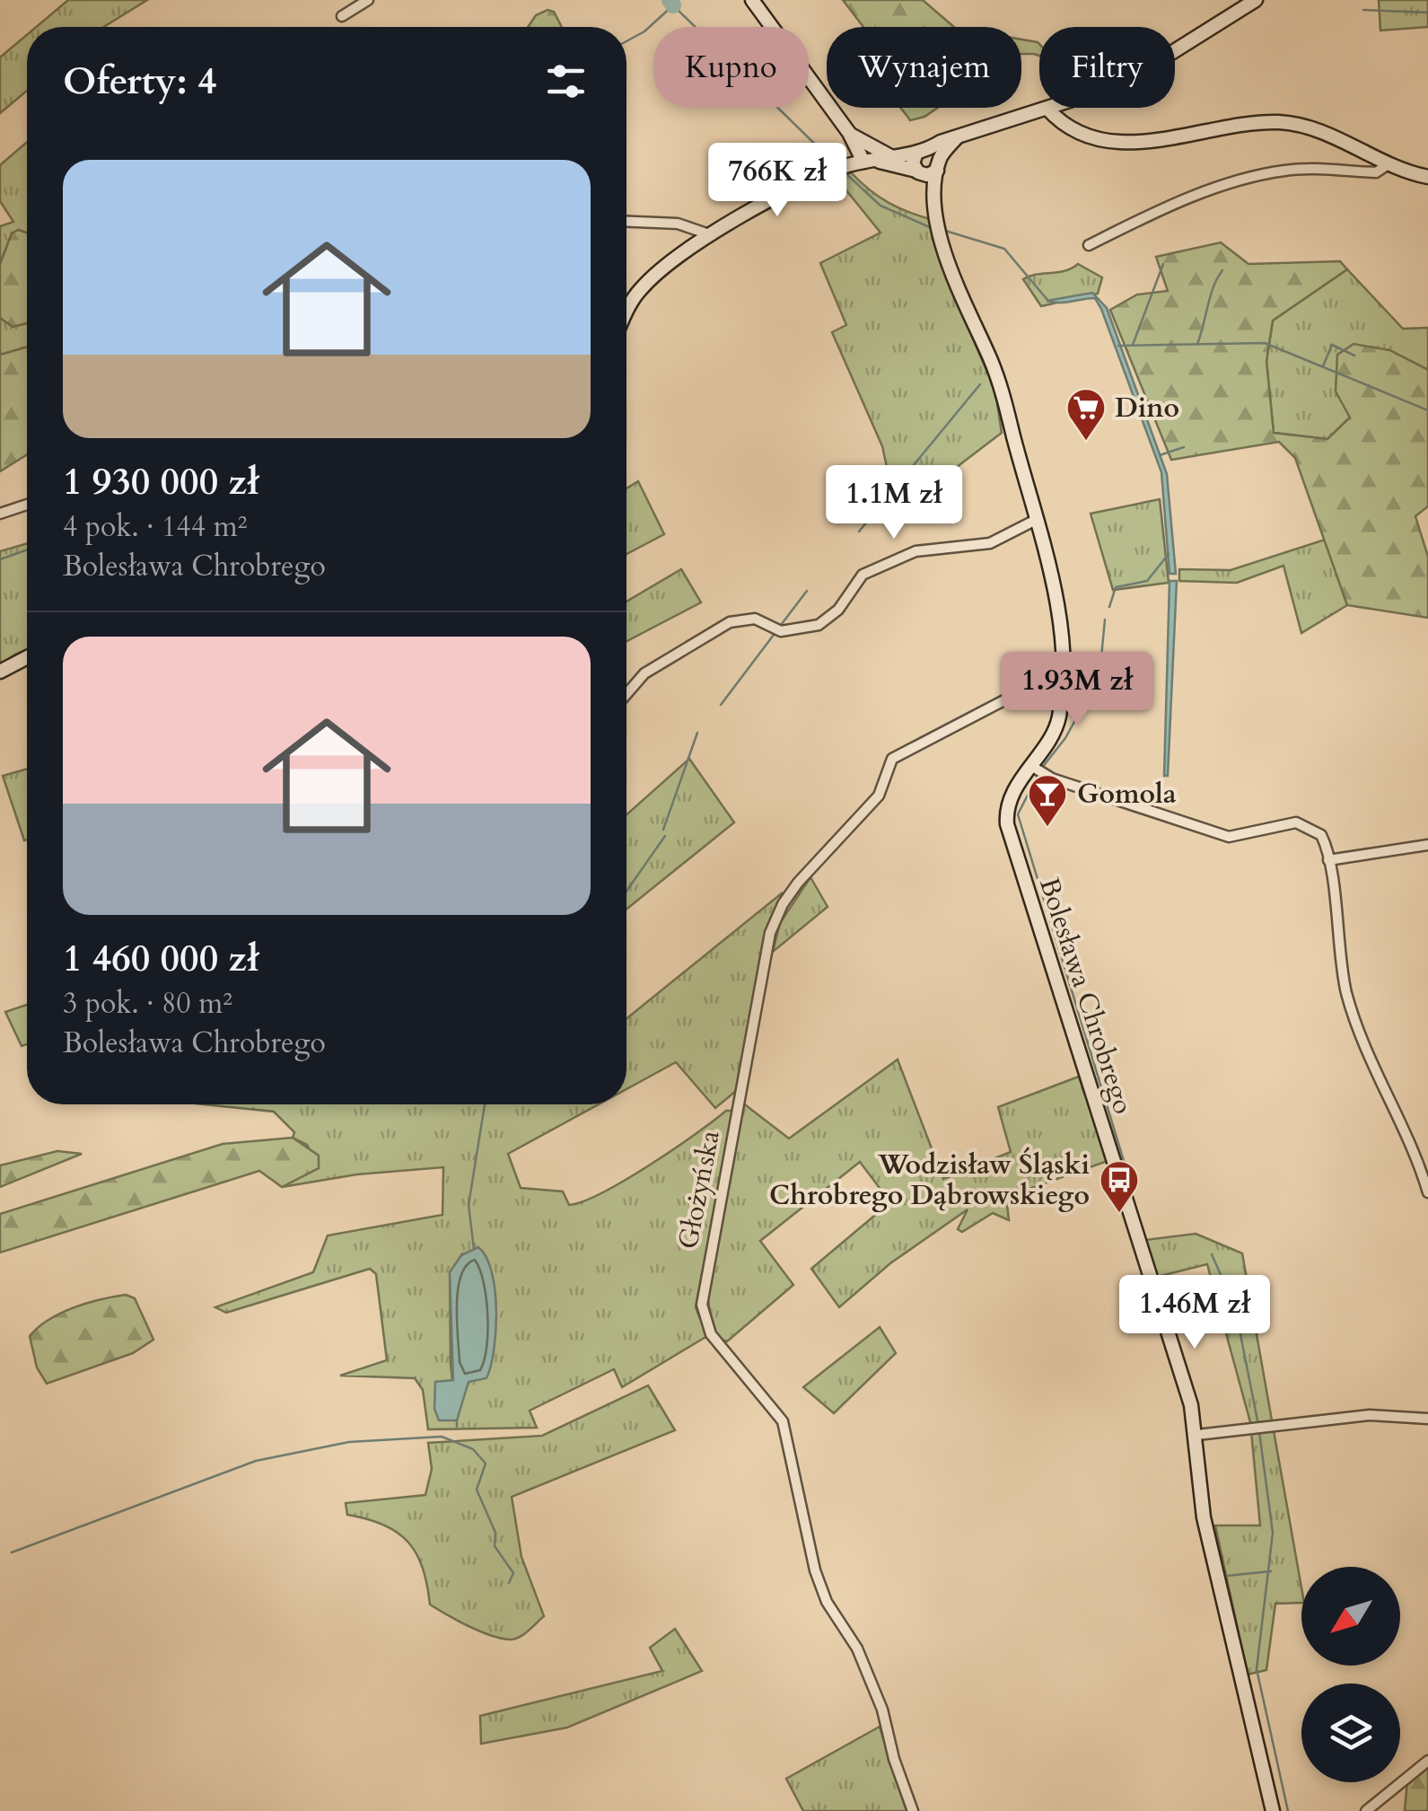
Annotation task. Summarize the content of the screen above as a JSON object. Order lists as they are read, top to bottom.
{
  "streets": {
    "street": ["Bolesława Chrobrego", "Głożyńska"]
  },
  "crossings": [
    ["Bolesława Chrobrego", "Głożyńska"]
  ],
  "places": {
    "supermarket": ["Dino"],
    "bar": ["Gomola"],
    "bus stop": ["Wodzisław Śląski Chrobrego Dąbrowskiego"]
  },
  "north": "bottom left",
  "page": {
    "chip": ["Kupno", "Wynajem", "Filtry"],
    "heading": "Oferty: 4",
    "list": [
      {
        "name": "1 930 000 zł",
        "note": "4 pok. · 144 m² · Bolesława Chrobrego"
      },
      {
        "name": "1 460 000 zł",
        "note": "3 pok. · 80 m² · Bolesława Chrobrego"
      }
    ],
    "price": [
      "766K zł",
      "1.1M zł",
      "1.93M zł",
      "1.46M zł"
    ]
  }
}
